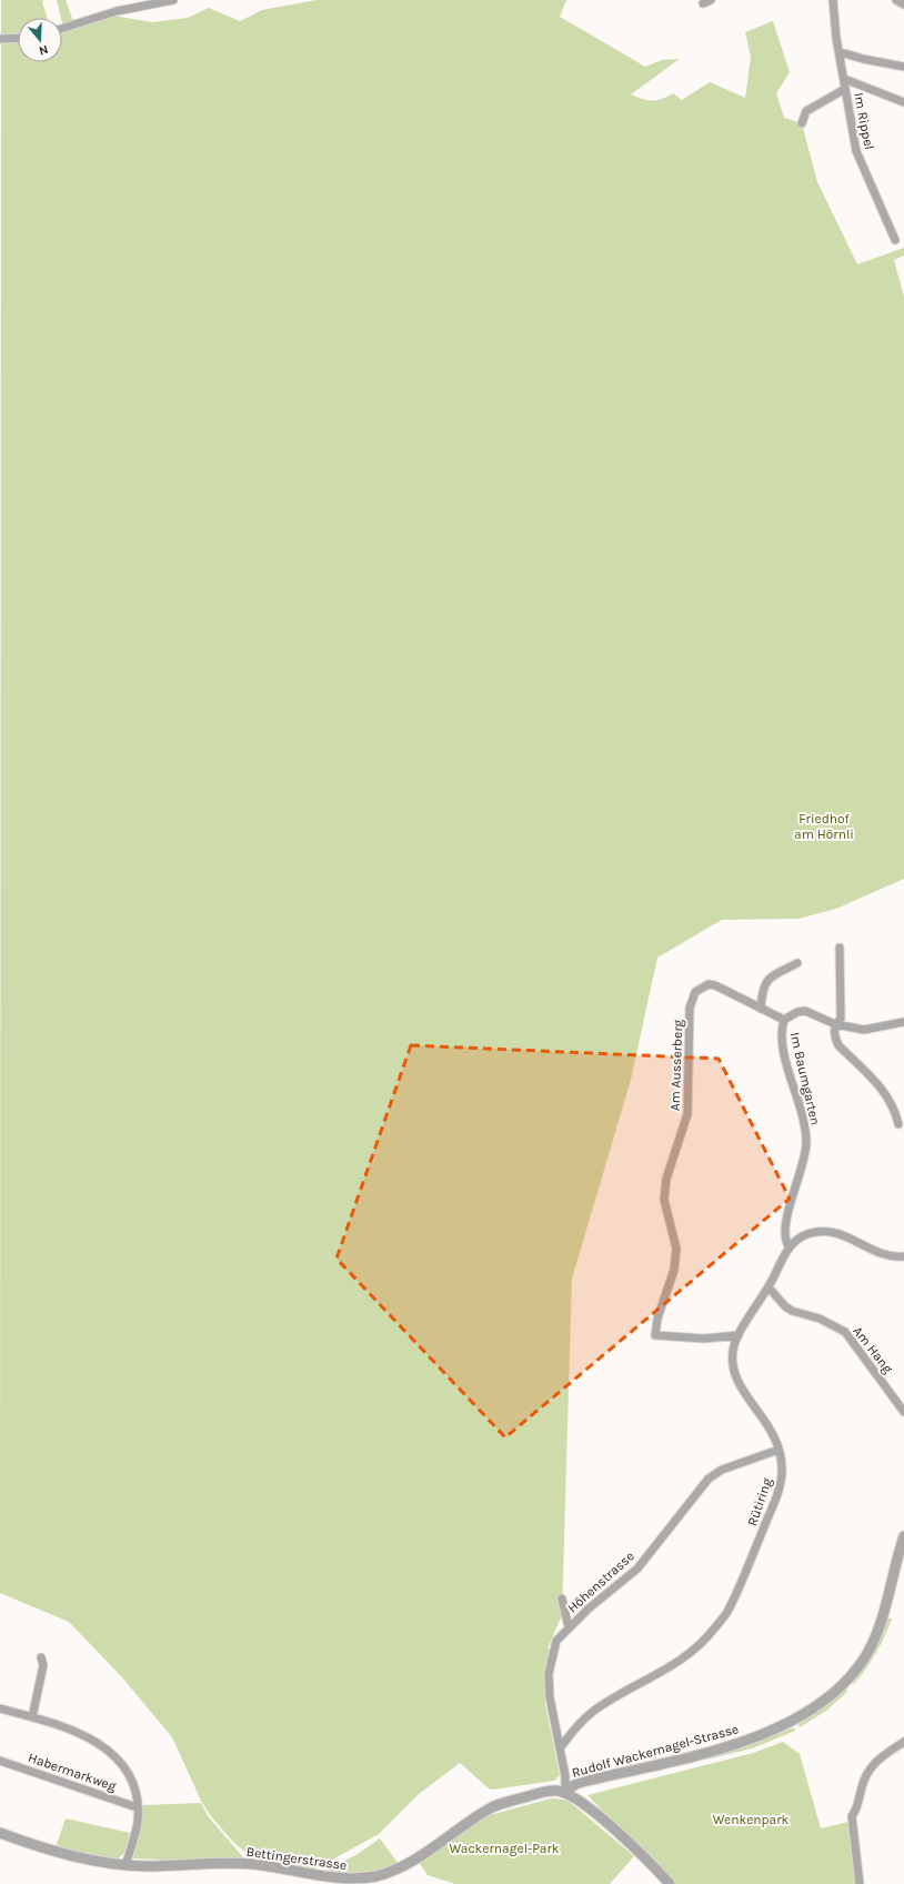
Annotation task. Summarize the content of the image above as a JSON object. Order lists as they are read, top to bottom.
{
  "streets": {
    "street": [
      "Im Rippel",
      "Am Ausserberg",
      "Im Baumgarten",
      "Am Hang",
      "Rütiring",
      "Höhenstrasse",
      "Rudolf Wackernagel-Strasse",
      "Habermarkweg",
      "Bettingerstrasse"
    ]
  },
  "crossings": [
    ["Am Ausserberg", "Im Baumgarten"],
    ["Am Ausserberg", "Rütiring"],
    ["Im Baumgarten", "Rütiring"],
    ["Am Hang", "Rütiring"],
    ["Rütiring", "Höhenstrasse"],
    ["Höhenstrasse", "Rudolf Wackernagel-Strasse"],
    ["Höhenstrasse", "Bettingerstrasse"],
    ["Rudolf Wackernagel-Strasse", "Bettingerstrasse"]
  ],
  "parks": ["Friedhof am Hörnli", "Wenkenpark", "Wackernagel-Park"],
  "north": "bottom"
}
